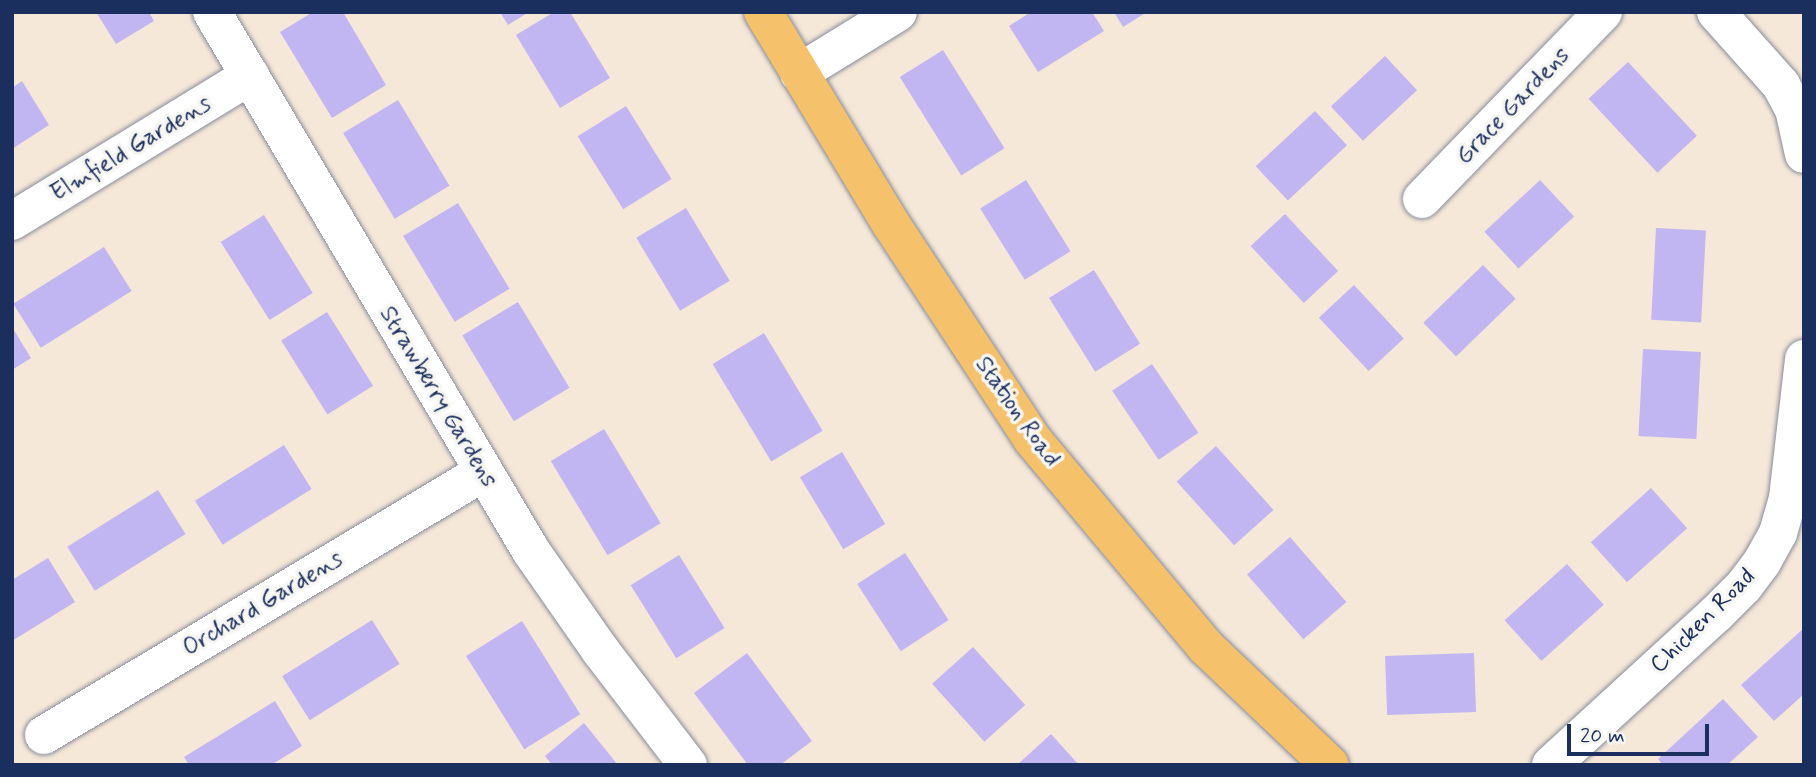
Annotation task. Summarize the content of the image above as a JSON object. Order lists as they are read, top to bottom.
{
  "streets": {
    "main road": ["Station Road"],
    "street": [
      "Grace Gardens",
      "Elmfield Gardens",
      "Strawberry Gardens",
      "Orchard Gardens",
      "Chicken Road"
    ]
  },
  "crossings": [
    ["Elmfield Gardens", "Strawberry Gardens"],
    ["Strawberry Gardens", "Orchard Gardens"]
  ],
  "scale_bar": "20 m"
}
